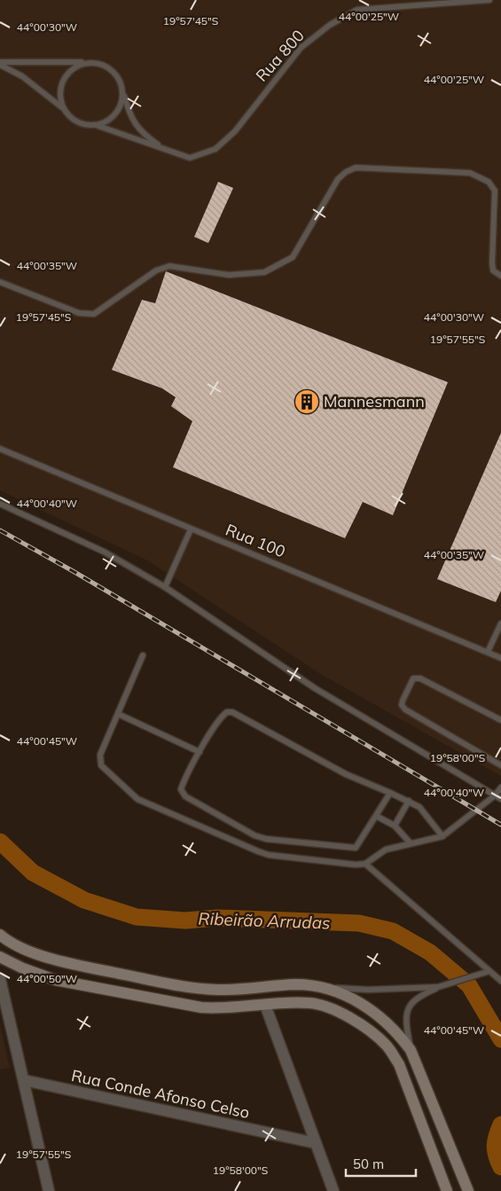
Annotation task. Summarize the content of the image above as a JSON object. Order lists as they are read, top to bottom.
{
  "streets": {
    "street": ["Rua Conde Afonso Celso"],
    "lane": ["Rua 800", "Rua 100"]
  },
  "water": ["Ribeirão Arrudas"],
  "places": {
    "building": ["Mannesmann"]
  },
  "scale_bar": "50 m",
  "coordinates": [
    "44°00'25\"W",
    "19°57'45\"S",
    "44°00'30\"W",
    "44°00'35\"W",
    "19°57'55\"S",
    "44°00'40\"W",
    "44°00'45\"W",
    "19°58'00\"S",
    "44°00'50\"W"
  ]
}
